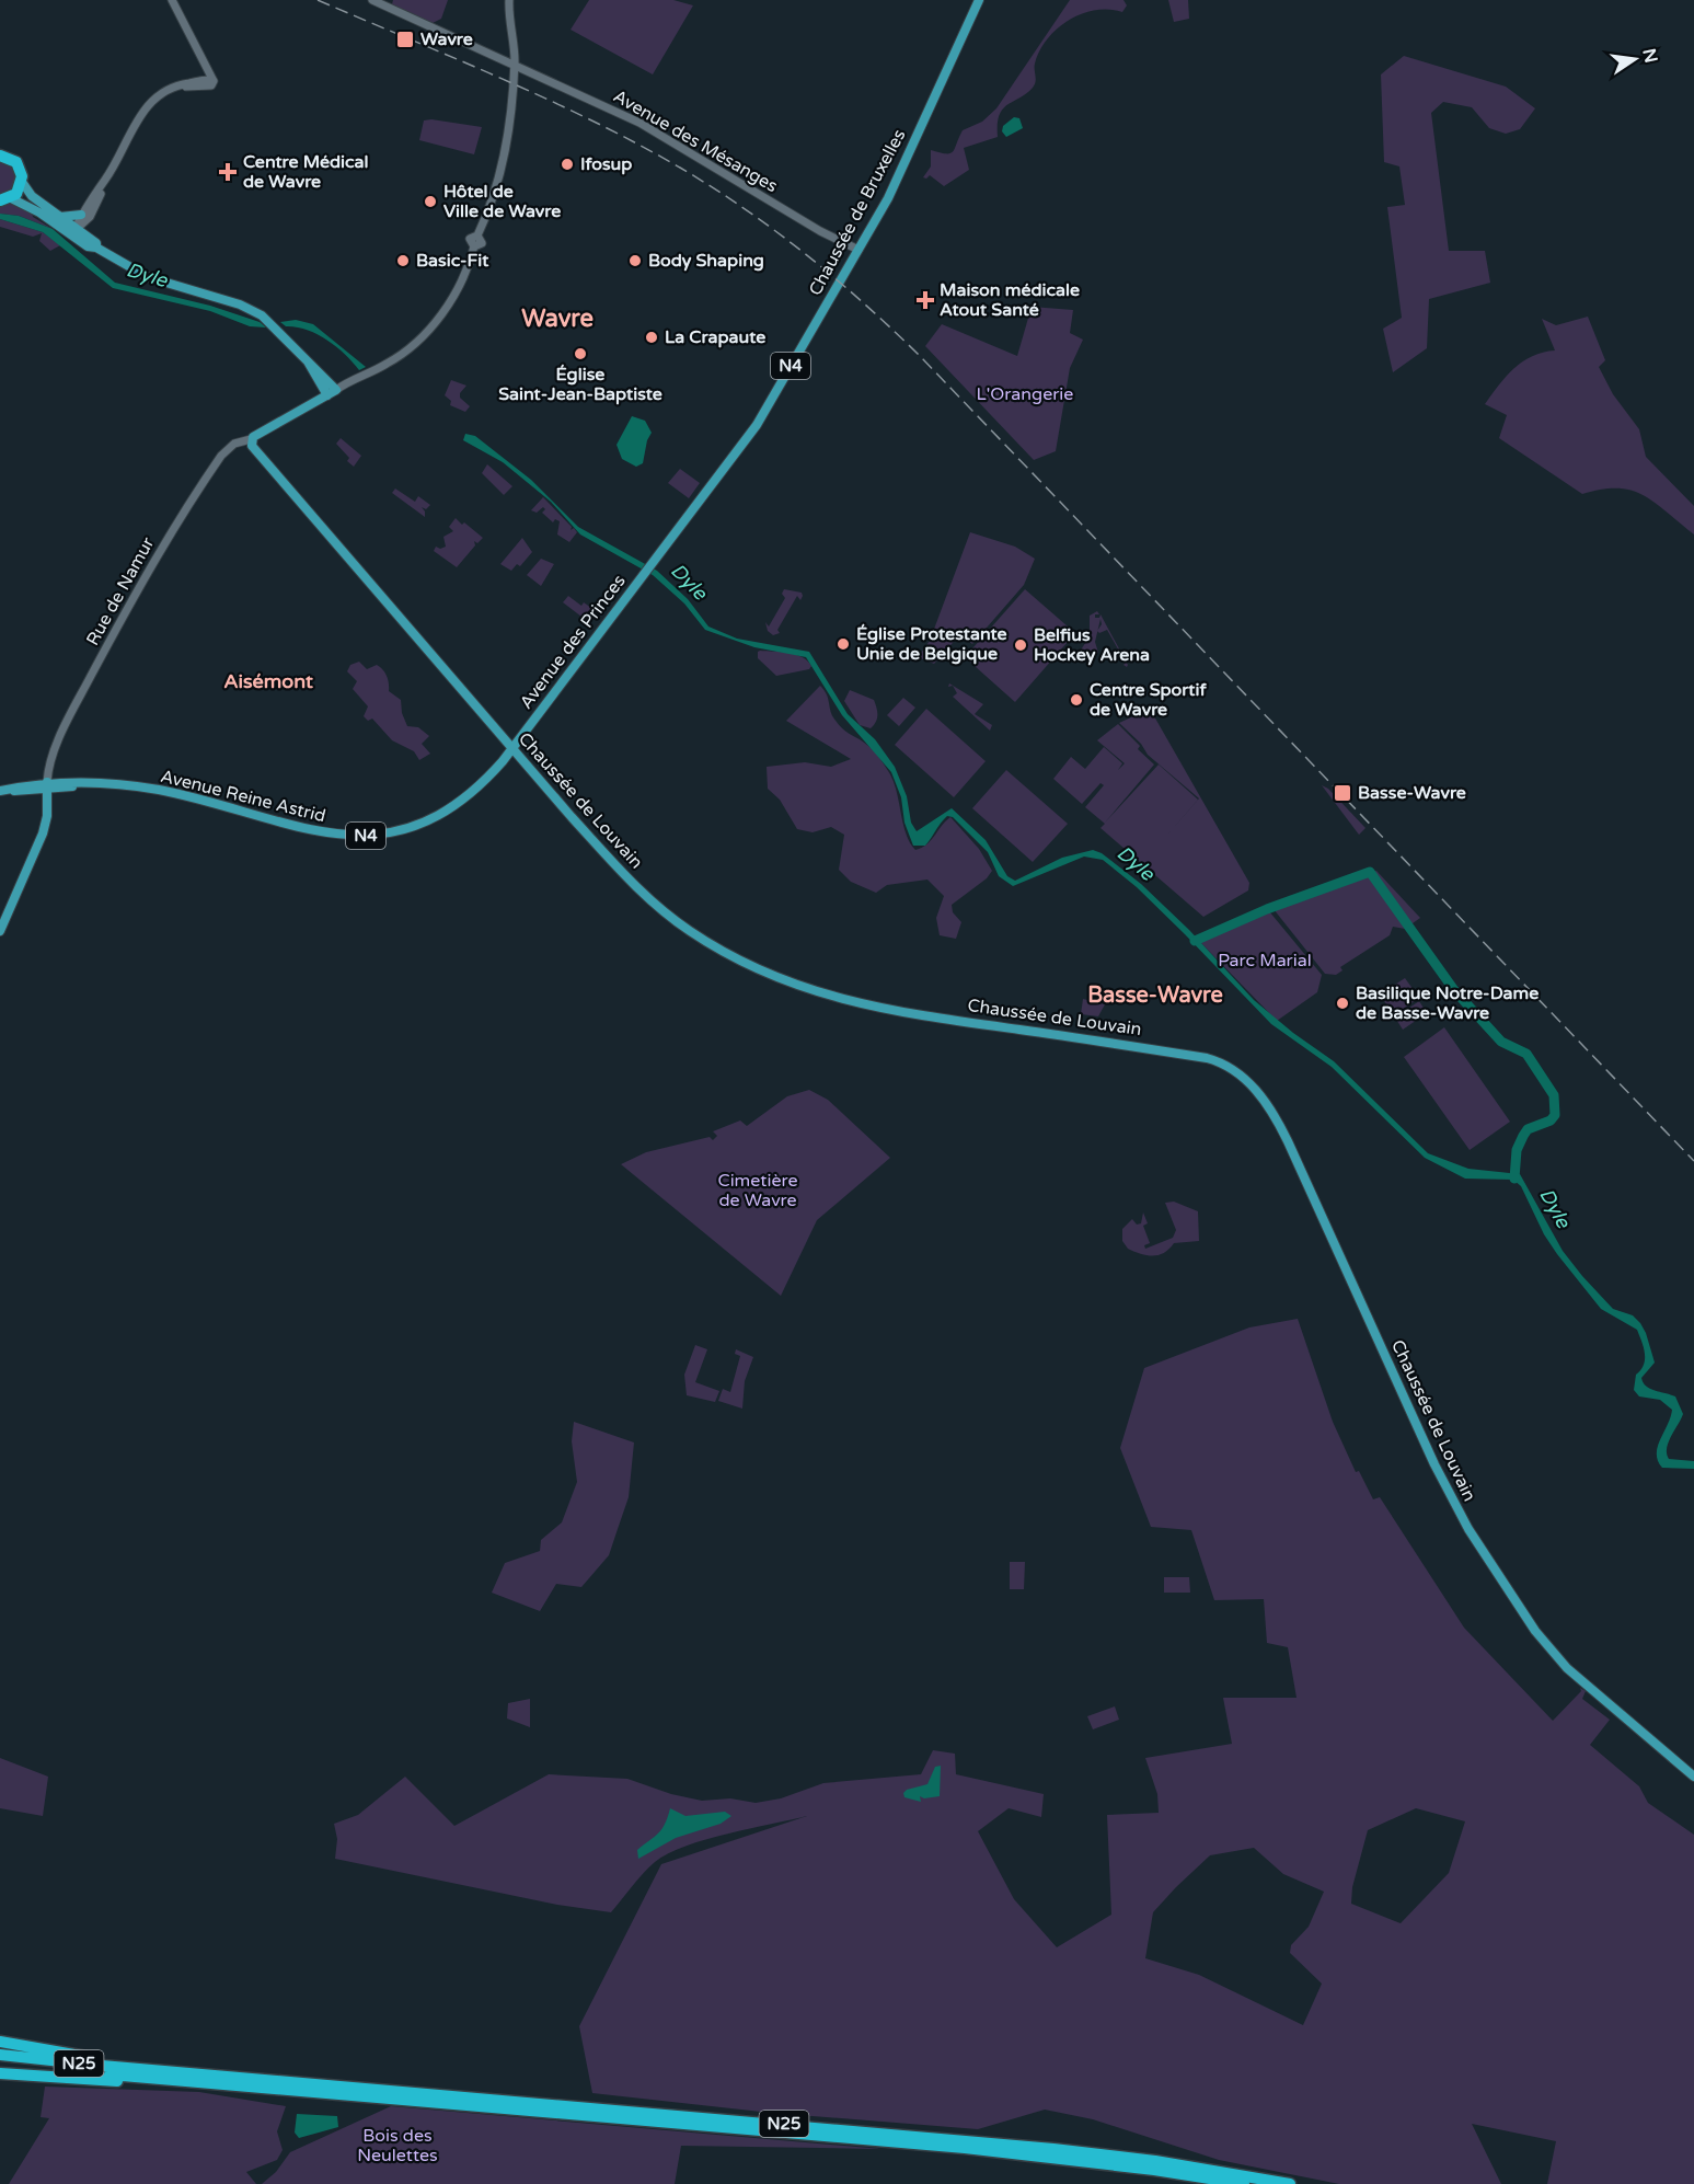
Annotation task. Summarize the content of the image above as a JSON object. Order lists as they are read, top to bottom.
{
  "streets": {
    "highway": ["N25"],
    "main road": [
      "Chaussée de Bruxelles",
      "N4",
      "Avenue des Princes",
      "Avenue Reine Astrid",
      "Chaussée de Louvain"
    ],
    "street": ["Avenue des Mésanges", "Rue de Namur"]
  },
  "crossings": [
    ["Avenue des Mésanges", "Chaussée de Bruxelles"],
    ["Chaussée de Bruxelles", "Avenue des Princes"],
    ["N4", "Rue de Namur"],
    ["N4", "Avenue Reine Astrid"],
    ["Rue de Namur", "Avenue Reine Astrid"],
    ["Rue de Namur", "Chaussée de Louvain"],
    ["Avenue des Princes", "Avenue Reine Astrid"],
    ["Avenue des Princes", "Chaussée de Louvain"],
    ["Avenue Reine Astrid", "Chaussée de Louvain"]
  ],
  "districts": ["Wavre", "Aisémont", "Basse-Wavre"],
  "water": ["Dyle"],
  "parks": [
    "L'Orangerie",
    "Parc Marial",
    "Cimetière de Wavre",
    "Bois des Neulettes"
  ],
  "places": {
    "transit": ["Wavre", "Basse-Wavre"],
    "other": [
      "Ifosup",
      "Hôtel de Ville de Wavre",
      "Basic-Fit",
      "Body Shaping",
      "La Crapaute",
      "Église Saint-Jean-Baptiste",
      "Église Protestante Unie de Belgique",
      "Belfius Hockey Arena",
      "Centre Sportif de Wavre",
      "Basilique Notre-Dame de Basse-Wavre"
    ],
    "health": ["Centre Médical de Wavre", "Maison médicale Atout Santé"]
  },
  "north": "right"
}
